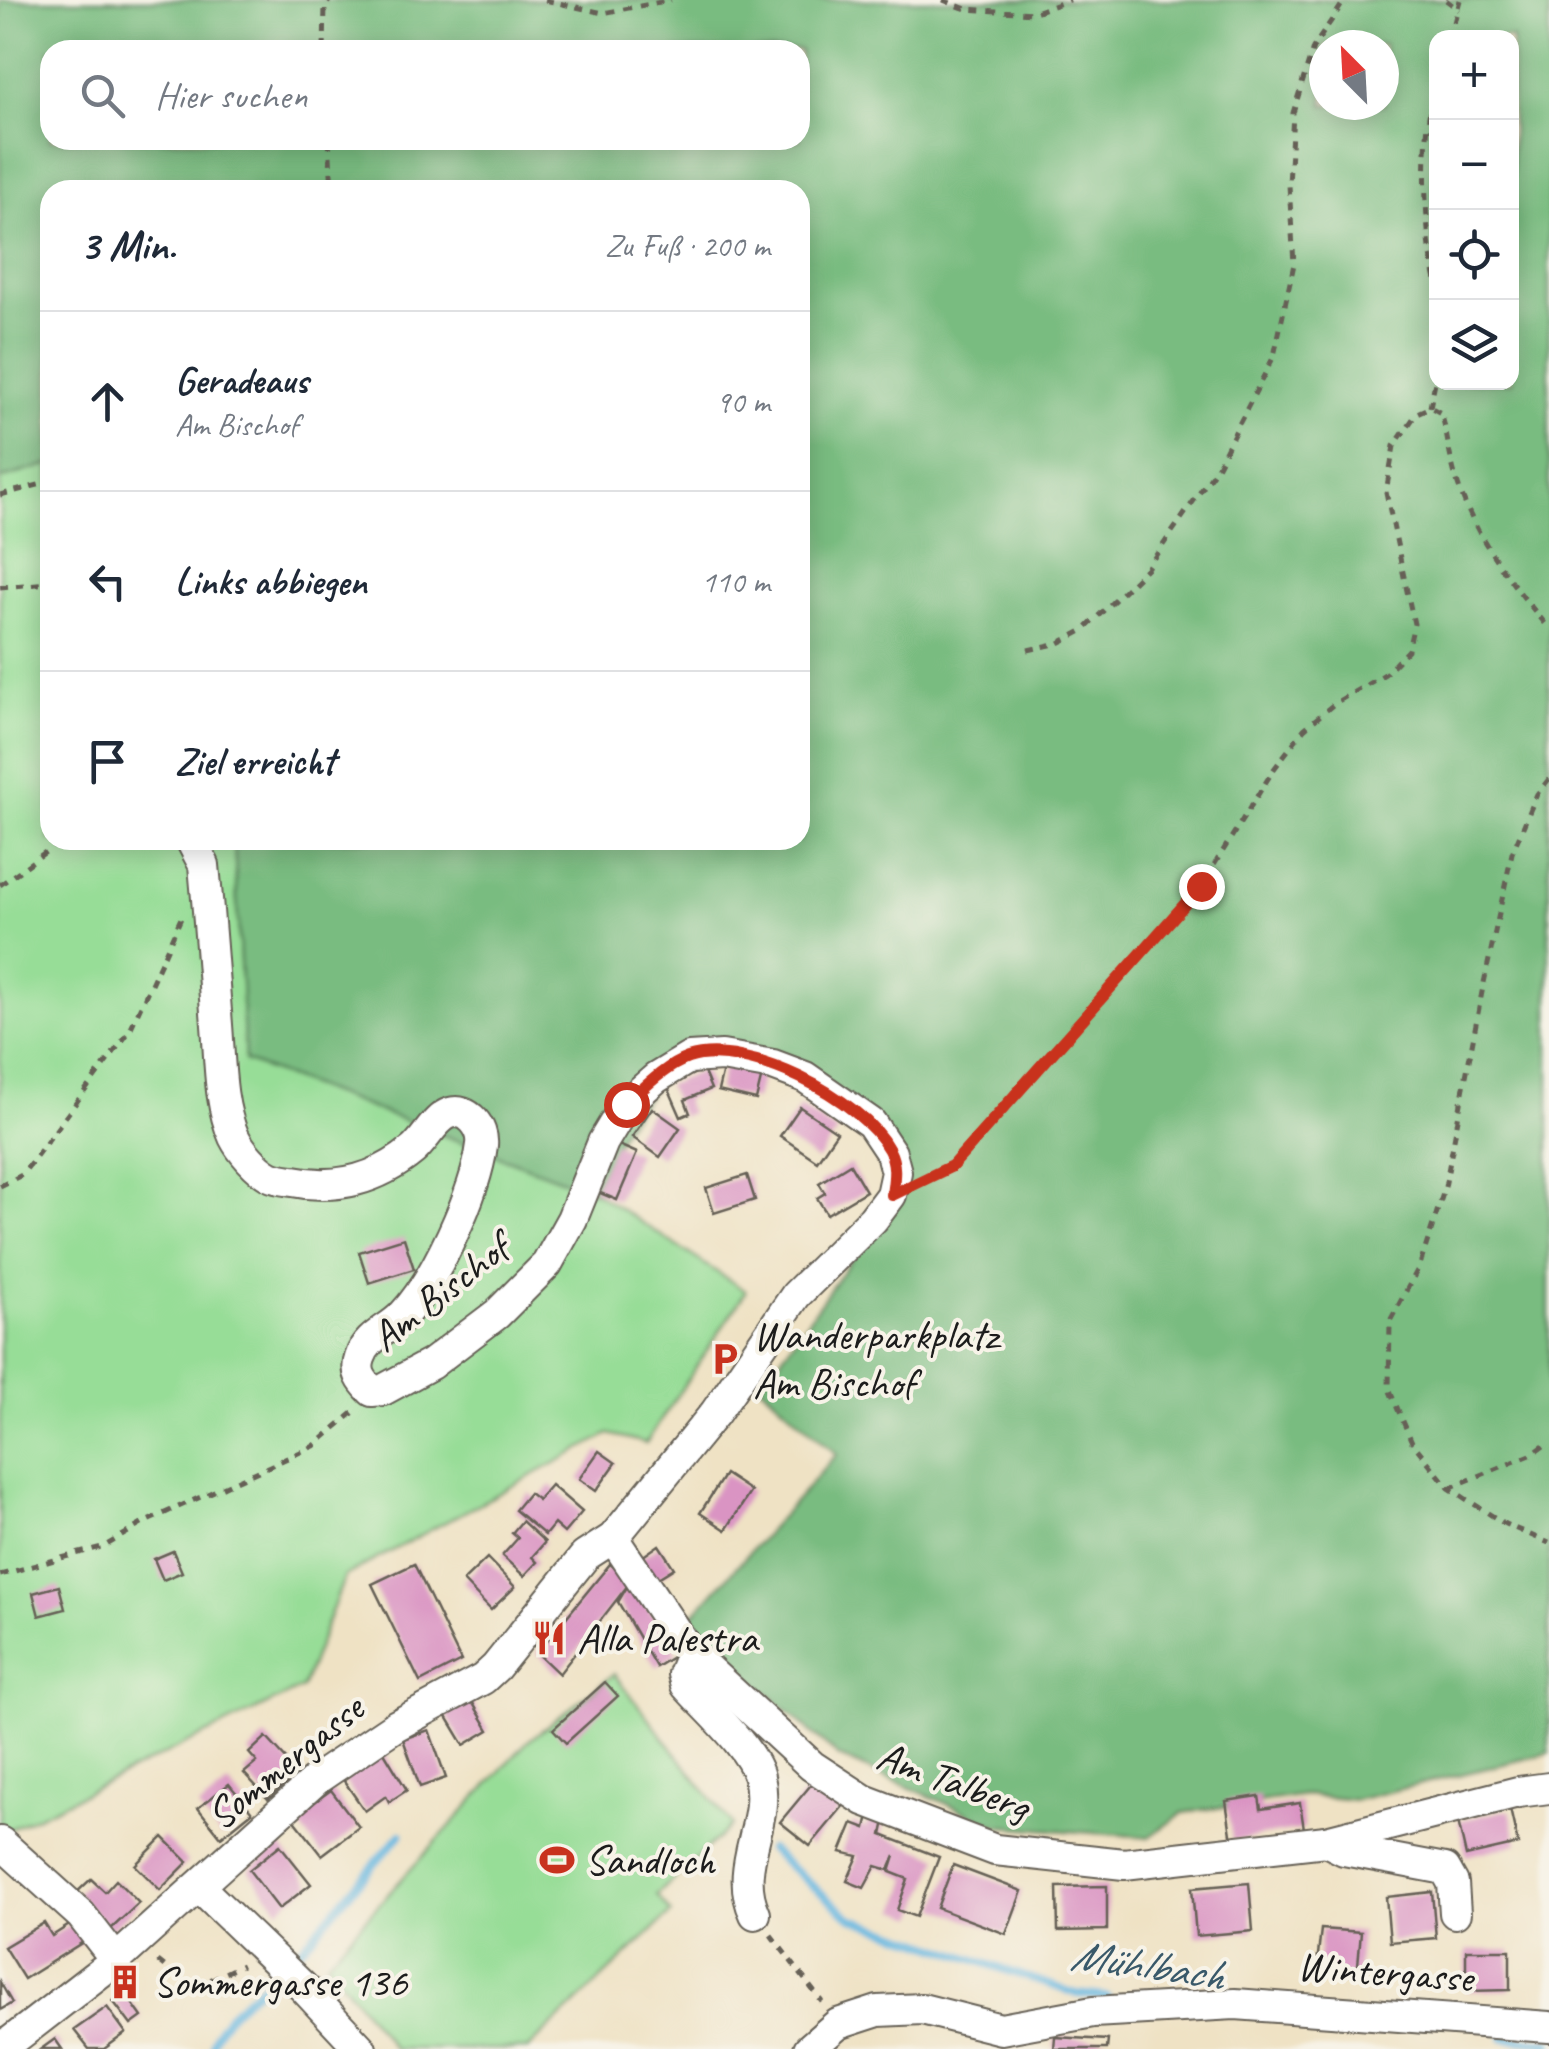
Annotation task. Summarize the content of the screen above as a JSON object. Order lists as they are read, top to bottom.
{
  "streets": {
    "street": [
      "Am Bischof",
      "Sommergasse",
      "Am Talberg",
      "Wintergasse"
    ]
  },
  "crossings": [
    ["Sommergasse", "Am Talberg"]
  ],
  "water": ["Mühlbach"],
  "places": {
    "parking": ["Wanderparkplatz Am Bischof"],
    "restaurant": ["Alla Palestra"],
    "sports": ["Sandloch"],
    "building": ["Sommergasse 136"]
  },
  "north": "top left",
  "page": {
    "map_buttons": ["+", "−"],
    "search": "Hier suchen",
    "heading": ["3 Min.", "Zu Fuß · 200 m"],
    "list": [
      ["Geradeaus", "Am Bischof", "90 m"],
      ["Links abbiegen", "110 m"],
      "Ziel erreicht"
    ]
  }
}
